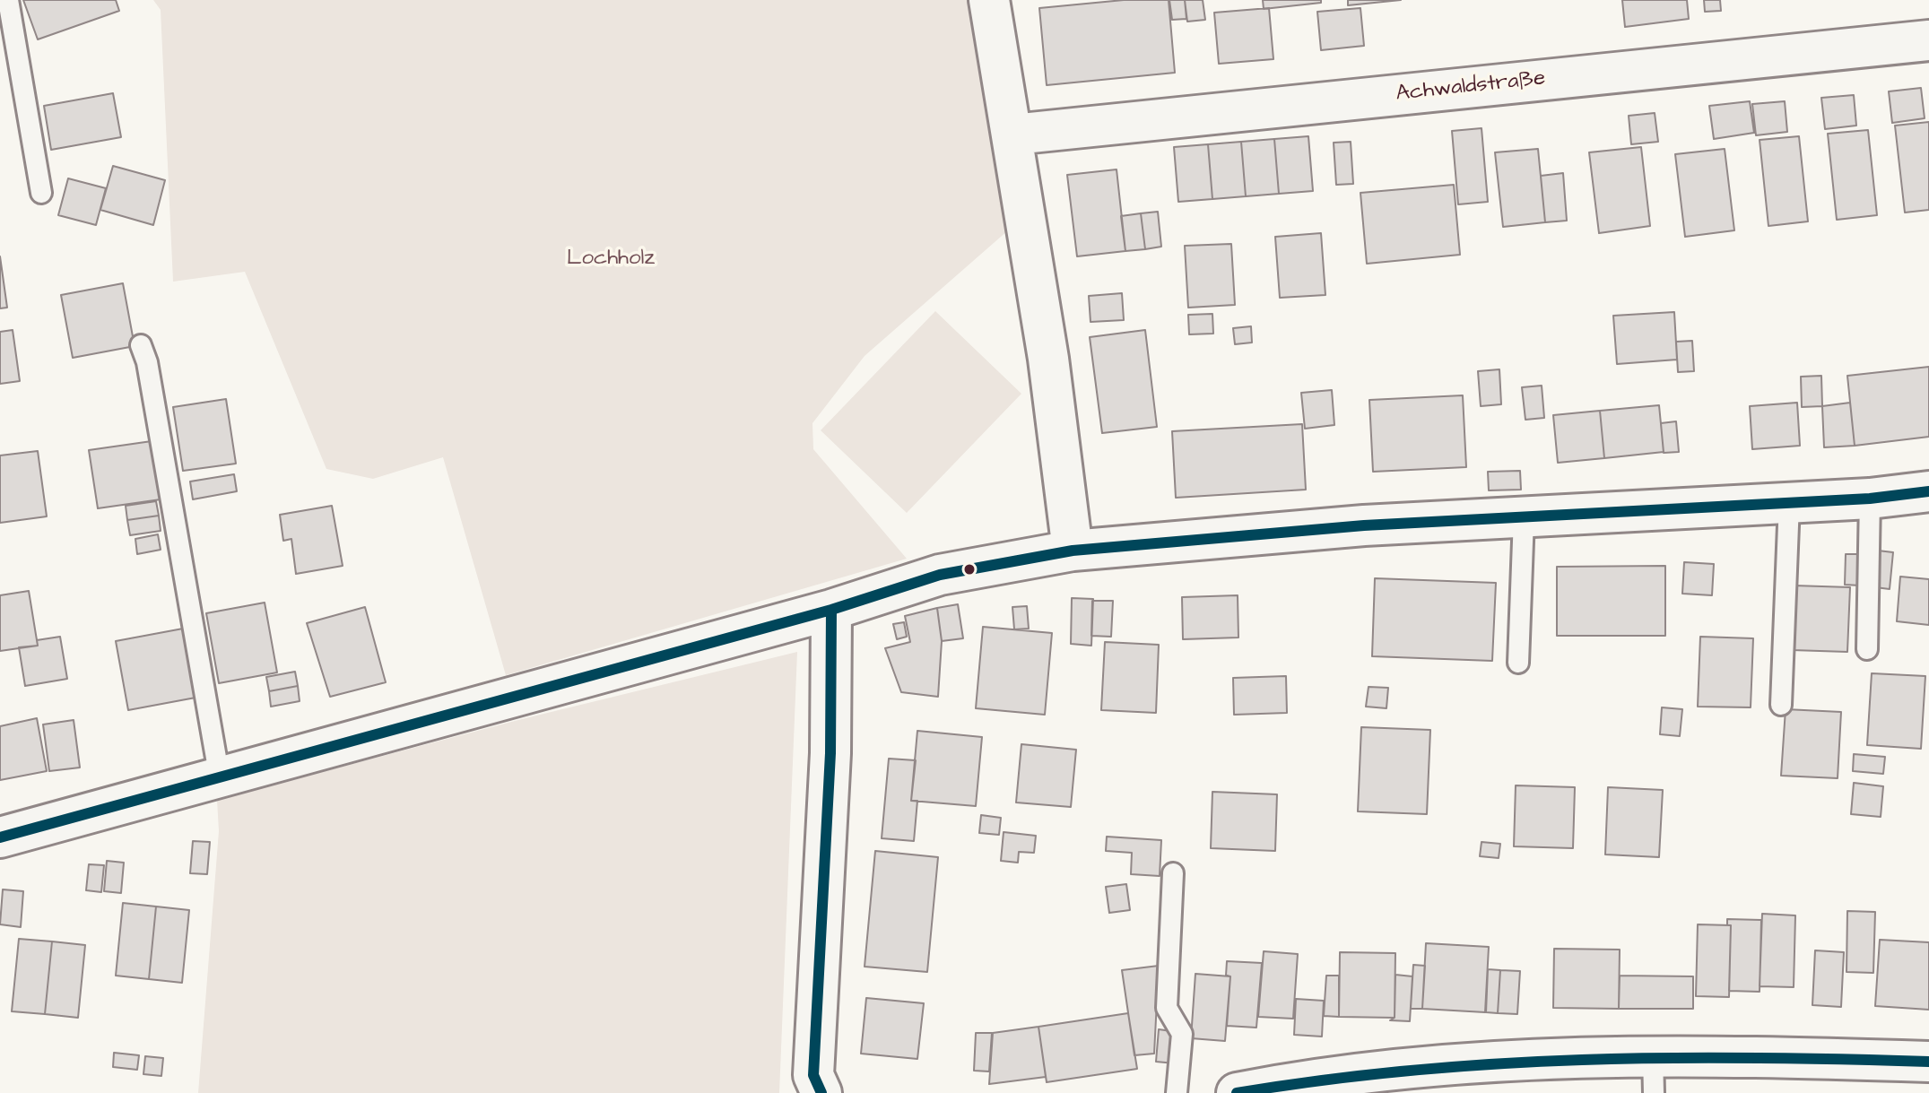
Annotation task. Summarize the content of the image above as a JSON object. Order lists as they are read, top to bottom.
{
  "streets": {
    "street": ["Achwaldstraße"]
  },
  "parks": ["Lochholz"]
}
